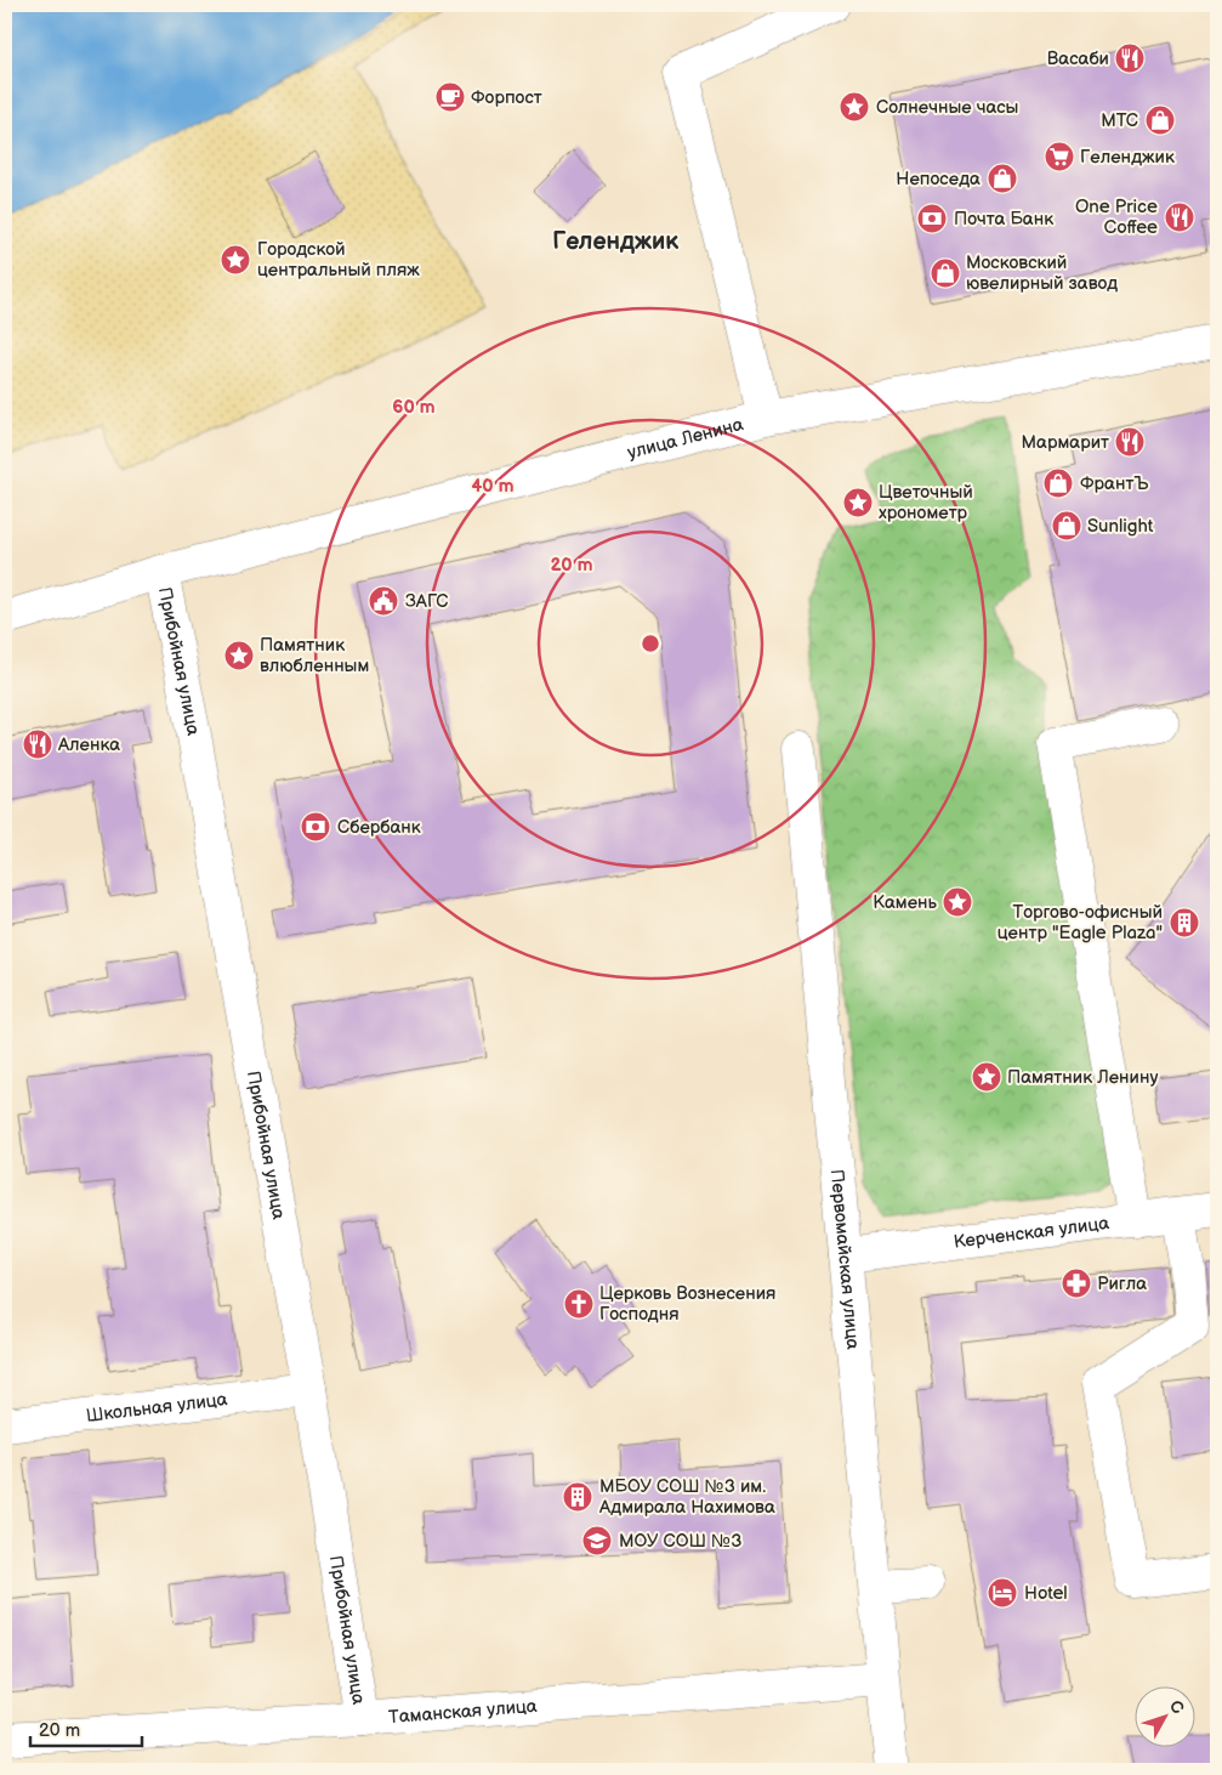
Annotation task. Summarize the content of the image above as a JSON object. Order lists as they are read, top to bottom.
{
  "streets": {
    "street": [
      "улица Ленина",
      "Прибойная улица",
      "Керченская улица",
      "Первомайская улица",
      "Школьная улица",
      "Таманская улица"
    ]
  },
  "crossings": [
    ["улица Ленина", "Прибойная улица"],
    ["Прибойная улица", "Школьная улица"],
    ["Прибойная улица", "Таманская улица"],
    ["Керченская улица", "Первомайская улица"],
    ["Первомайская улица", "Таманская улица"]
  ],
  "districts": ["Геленджик"],
  "places": {
    "restaurant": [
      "Васаби",
      "One Price Coffee",
      "Мармарит",
      "Аленка"
    ],
    "cafe": ["Форпост"],
    "place": [
      "Солнечные часы",
      "Городской центральный пляж",
      "Цветочный хронометр",
      "Памятник влюбленным",
      "Камень",
      "Памятник Ленину"
    ],
    "shop": [
      "МТС",
      "Непоседа",
      "Московский ювелирный завод",
      "ФрантЪ",
      "Sunlight"
    ],
    "supermarket": ["Геленджик"],
    "bank": ["Почта Банк", "Сбербанк"],
    "public building": ["ЗАГС"],
    "building": ["Торгово-офисный центр \"Eagle Plaza\"", "МБОУ СОШ №3 им. Адмирала Нахимова"],
    "pharmacy": ["Ригла"],
    "church": ["Церковь Вознесения Господня"],
    "school or university": ["МОУ СОШ №3"],
    "hotel": ["Hotel"]
  },
  "scale_bar": "20 m",
  "north": "top right",
  "rings": ["60 m", "40 m", "20 m"]
}
